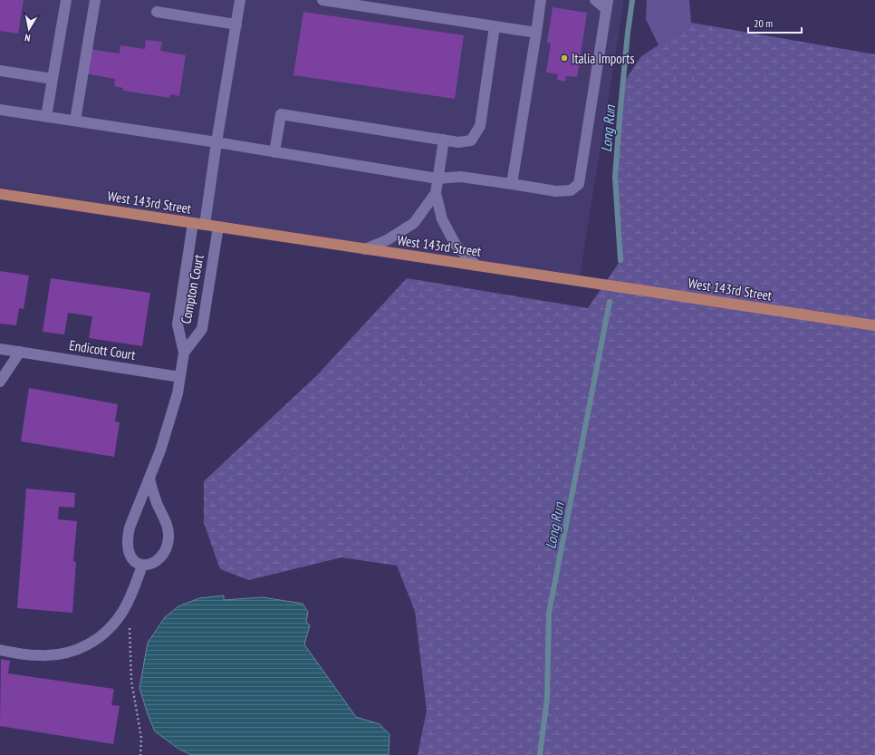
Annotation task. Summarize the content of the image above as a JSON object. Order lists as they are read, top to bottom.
{
  "streets": {
    "main road": ["West 143rd Street"],
    "street": ["Compton Court", "Endicott Court"]
  },
  "crossings": [
    ["West 143rd Street", "Compton Court"],
    ["Compton Court", "Endicott Court"]
  ],
  "water": ["Long Run"],
  "places": ["Italia Imports"],
  "scale_bar": "20 m",
  "north": "bottom"
}
